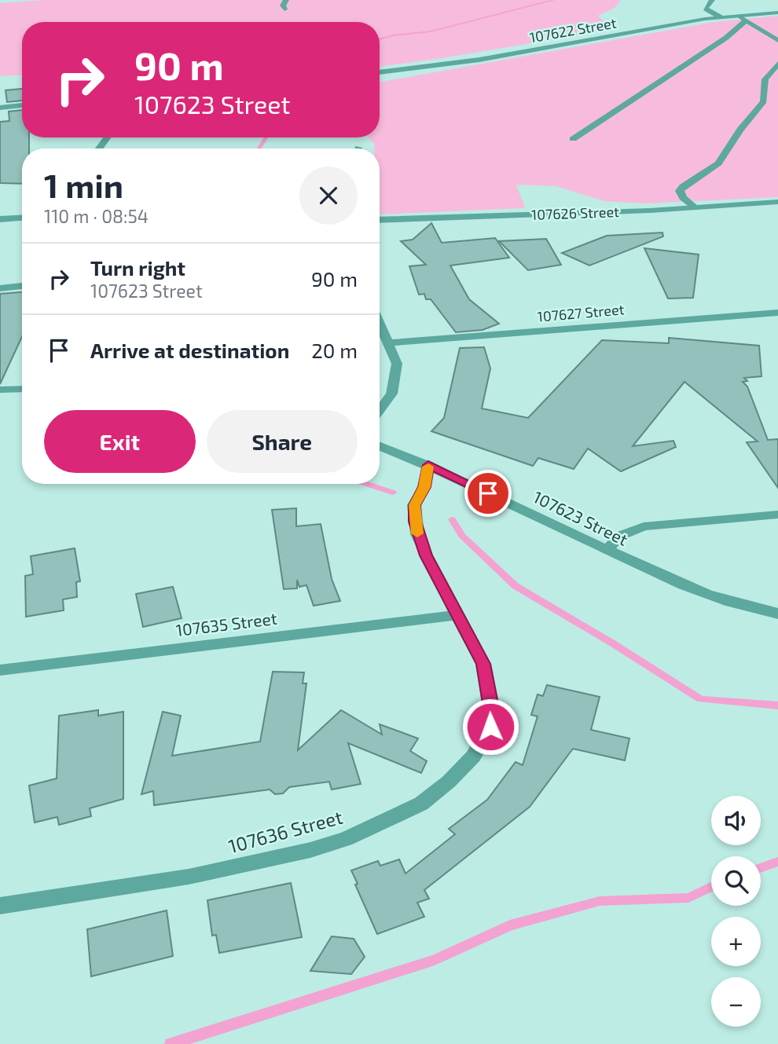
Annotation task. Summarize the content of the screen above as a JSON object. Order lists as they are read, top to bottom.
{
  "streets": {
    "street": [
      "107622 Street",
      "107626 Street",
      "107627 Street",
      "107623 Street",
      "107635 Street",
      "107636 Street"
    ]
  },
  "crossings": [
    ["107623 Street", "107636 Street"],
    ["107635 Street", "107636 Street"]
  ],
  "page": {
    "turn": ["90 m", "107623 Street"],
    "heading": ["1 min", "110 m · 08:54"],
    "list": [
      {
        "name": "Turn right",
        "note": "107623 Street",
        "value": "90 m"
      },
      {
        "name": "Arrive at destination",
        "value": "20 m"
      }
    ],
    "buttons": ["Exit", "Share"],
    "map_buttons": ["+", "−"]
  }
}
